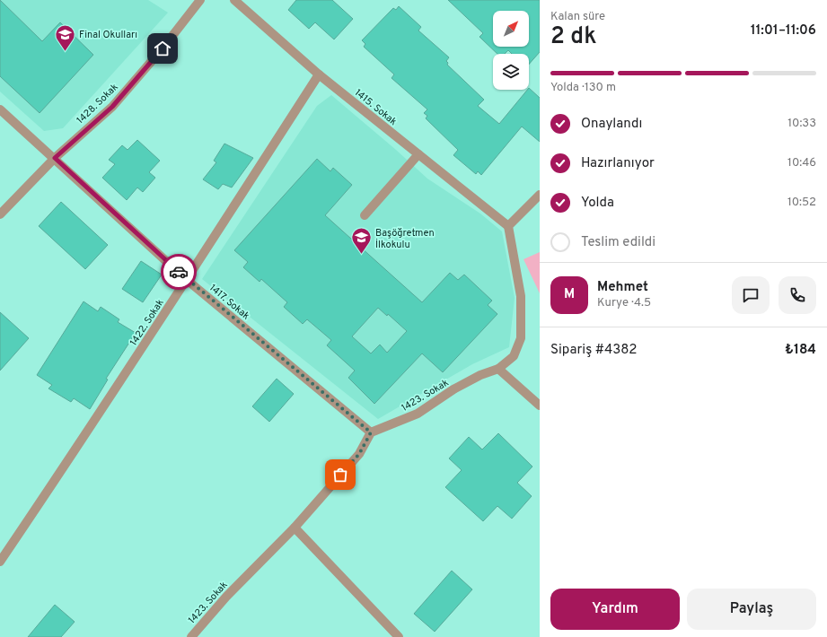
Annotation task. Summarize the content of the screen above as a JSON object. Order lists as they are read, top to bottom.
{
  "streets": {
    "street": [
      "1428. Sokak",
      "1415. Sokak",
      "1417. Sokak",
      "1422. Sokak",
      "1423. Sokak"
    ]
  },
  "crossings": [
    ["1428. Sokak", "1417. Sokak"],
    ["1415. Sokak", "1422. Sokak"],
    ["1415. Sokak", "1423. Sokak"],
    ["1417. Sokak", "1422. Sokak"],
    ["1417. Sokak", "1423. Sokak"]
  ],
  "places": {
    "school or university": ["Final Okulları", "Başöğretmen İlkokulu"]
  },
  "north": "top right",
  "page": {
    "heading": ["2 dk", "Kalan süre", "11:01–11:06"],
    "panel": [
      "Mehmet",
      "Kurye · 4.5",
      "Sipariş #4382",
      "₺184"
    ],
    "bar": "Yolda · 130 m",
    "list": [
      ["Onaylandı", "10:33"],
      ["Hazırlanıyor", "10:46"],
      ["Yolda", "10:52"],
      "Teslim edildi"
    ],
    "round": "M",
    "buttons": ["Yardım", "Paylaş"]
  }
}
